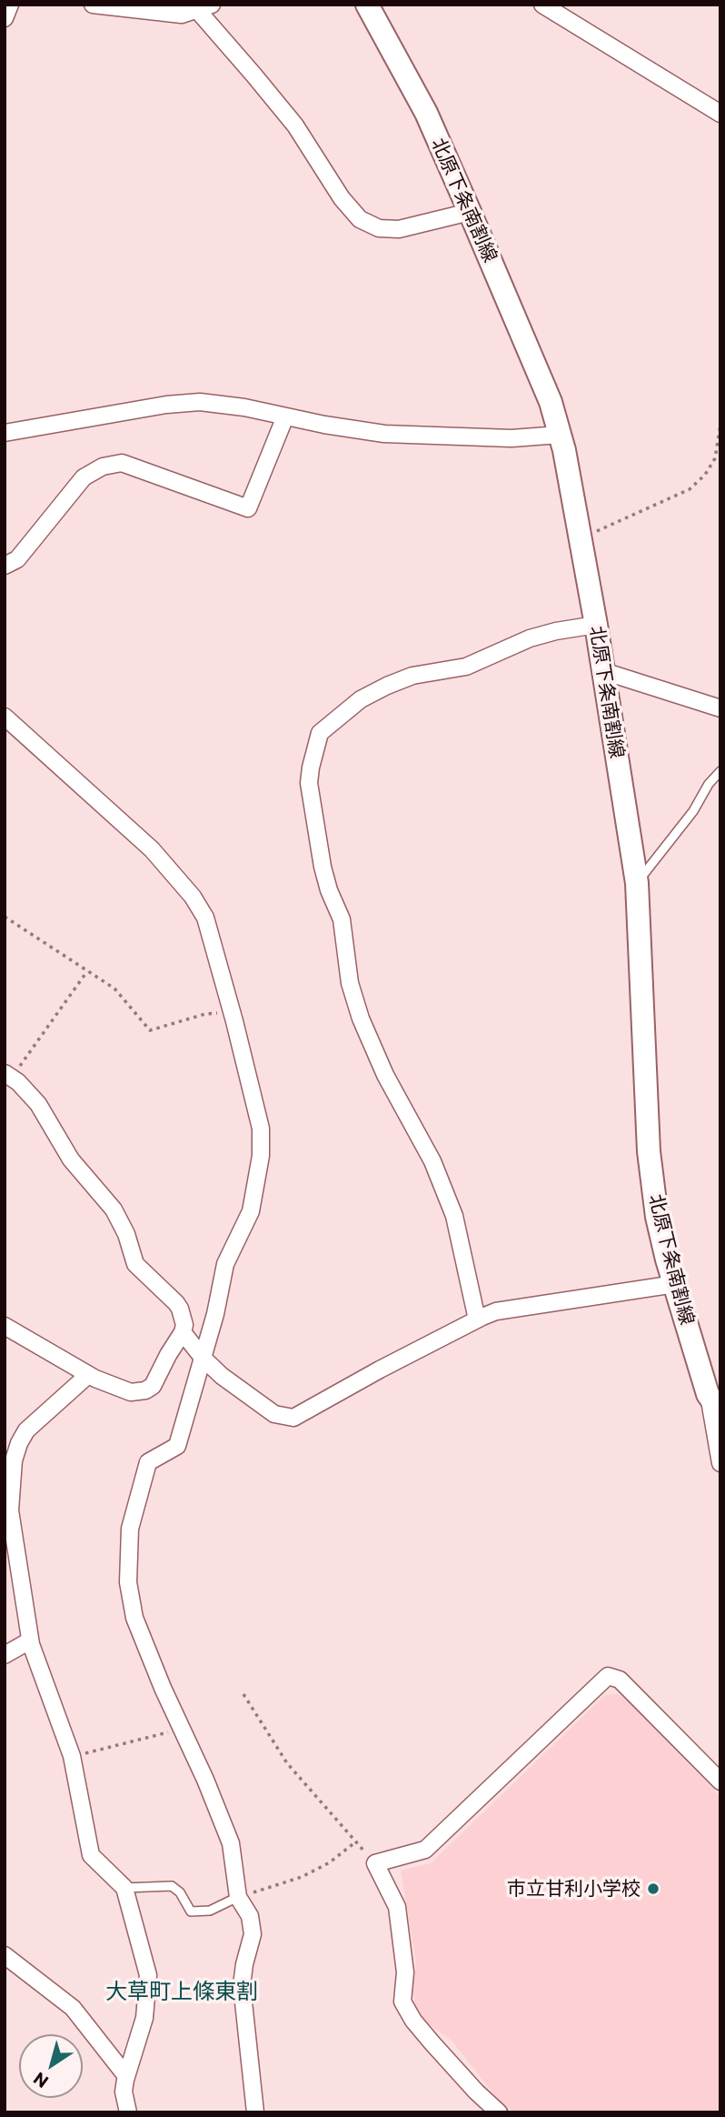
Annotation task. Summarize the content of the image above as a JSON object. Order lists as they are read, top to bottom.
{
  "streets": {
    "main road": ["北原下条南割線"]
  },
  "districts": ["大草町上條東割"],
  "places": ["市立甘利小学校"],
  "north": "bottom left"
}
